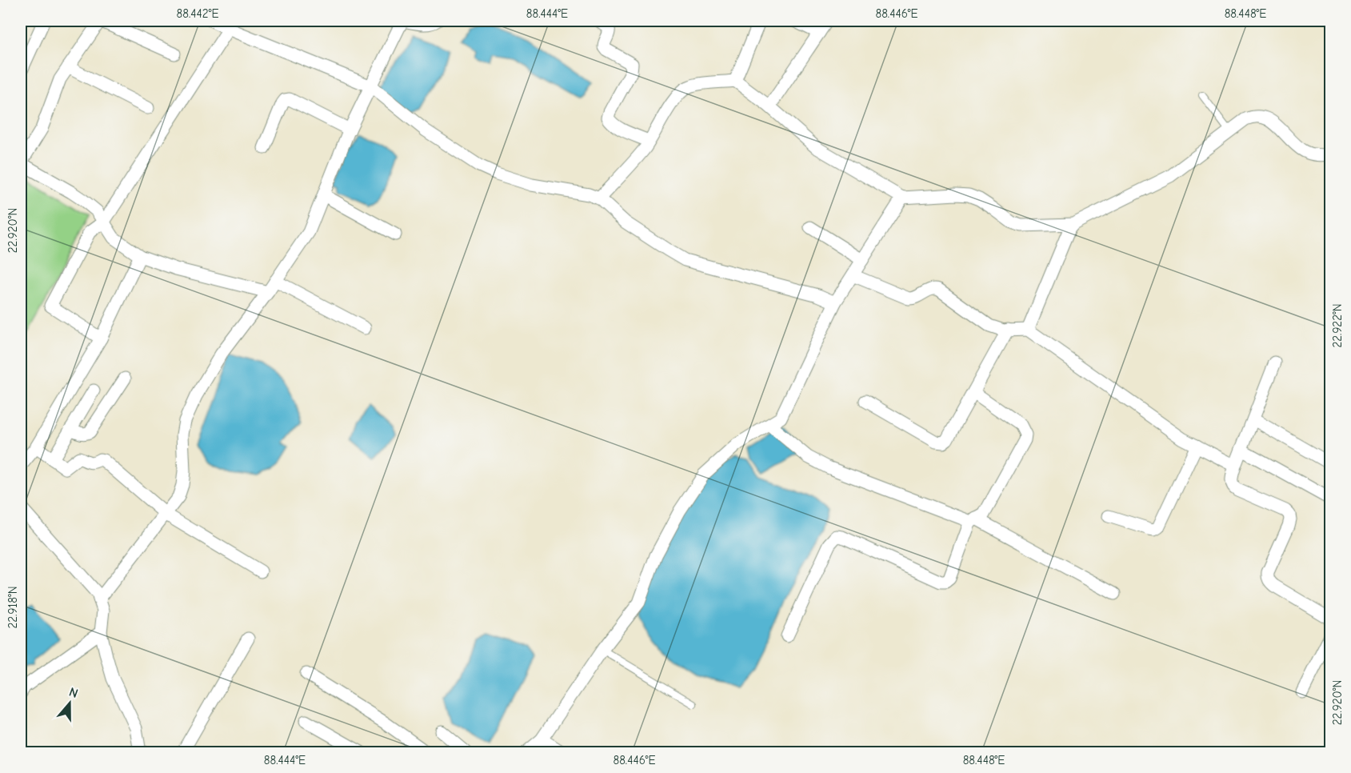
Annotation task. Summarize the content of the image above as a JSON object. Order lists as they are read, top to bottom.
{
  "north": "top",
  "coordinates": [
    "88.442°E",
    "88.444°E",
    "88.446°E",
    "88.448°E",
    "22.920°N",
    "22.922°N",
    "22.918°N"
  ]
}
